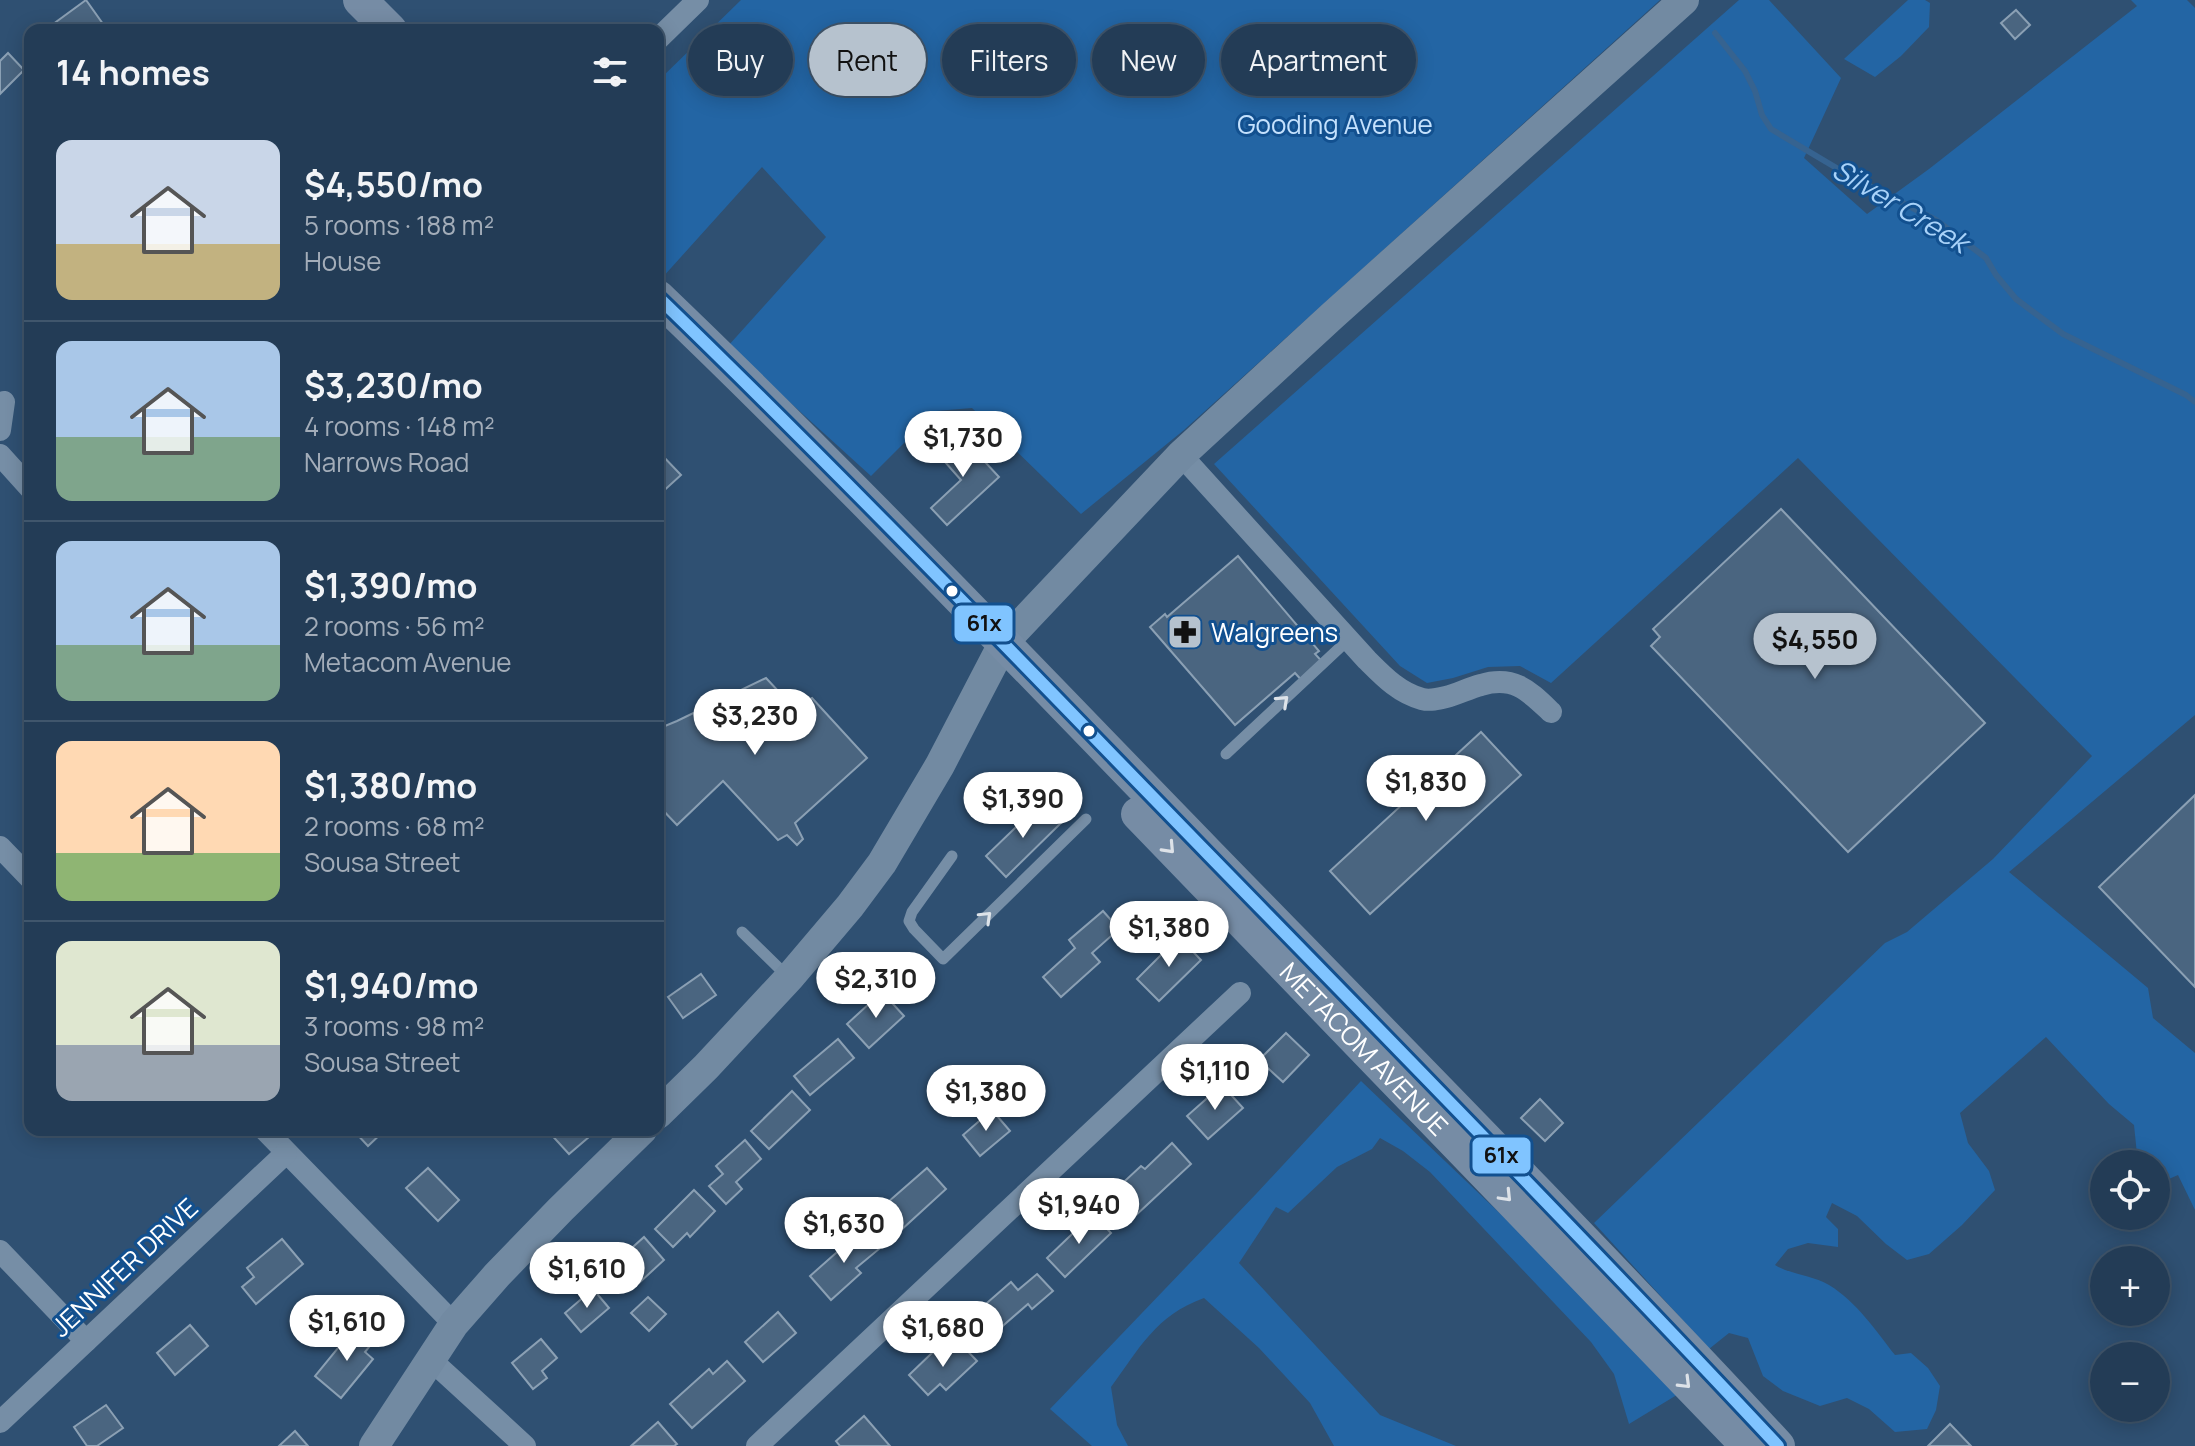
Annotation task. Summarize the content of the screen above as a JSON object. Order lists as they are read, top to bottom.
{
  "streets": {
    "main road": ["METACOM AVENUE"],
    "street": ["JENNIFER DRIVE"]
  },
  "water": ["Silver Creek"],
  "parks": ["Gooding Avenue"],
  "places": {
    "pharmacy": ["Walgreens"]
  },
  "lines": ["transit line 61x"],
  "page": {
    "chip": [
      "Buy",
      "Rent",
      "Filters",
      "New",
      "Apartment"
    ],
    "heading": "14 homes",
    "list": [
      {
        "name": "$4,550/mo",
        "note": "5 rooms · 188 m² · House"
      },
      {
        "name": "$3,230/mo",
        "note": "4 rooms · 148 m² · Narrows Road"
      },
      {
        "name": "$1,390/mo",
        "note": "2 rooms · 56 m² · Metacom Avenue"
      },
      {
        "name": "$1,380/mo",
        "note": "2 rooms · 68 m² · Sousa Street"
      },
      {
        "name": "$1,940/mo",
        "note": "3 rooms · 98 m² · Sousa Street"
      }
    ],
    "price": [
      "$1,730",
      "$4,550",
      "$3,230",
      "$1,830",
      "$1,390",
      "$1,380",
      "$2,310",
      "$1,110",
      "$1,380",
      "$1,940",
      "$1,630",
      "$1,610",
      "$1,610",
      "$1,680"
    ],
    "map_buttons": ["+", "−"]
  }
}
